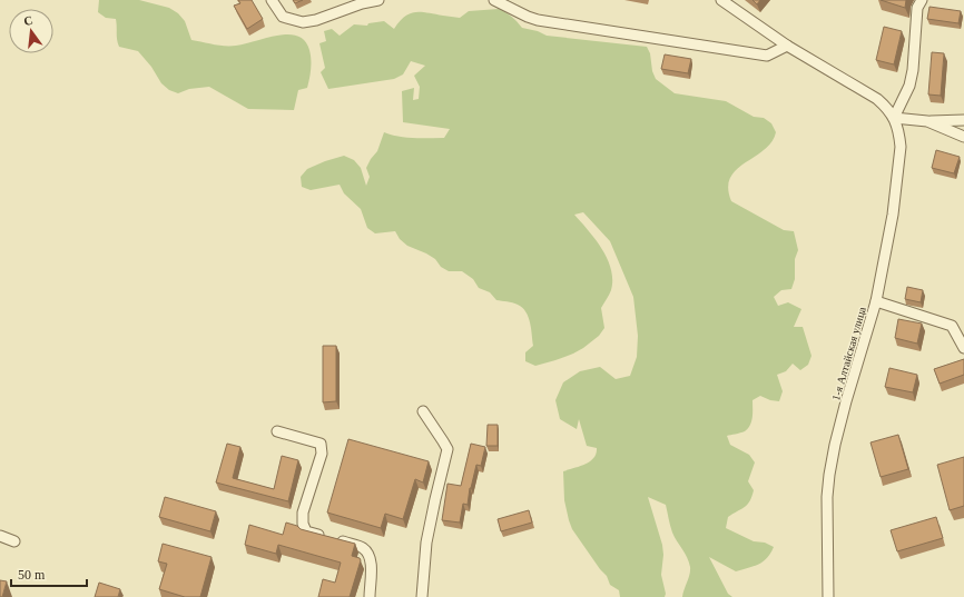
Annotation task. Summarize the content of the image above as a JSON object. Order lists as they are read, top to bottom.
{
  "streets": {
    "street": ["1-я Алтайская улица"]
  },
  "scale_bar": "50 m",
  "north": "top"
}
